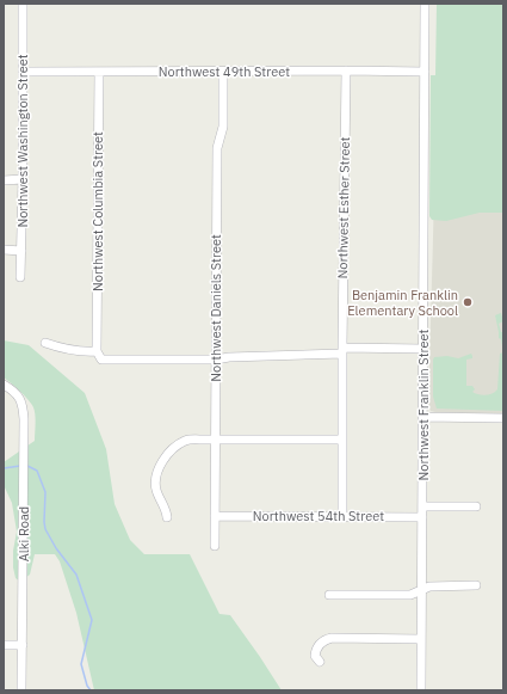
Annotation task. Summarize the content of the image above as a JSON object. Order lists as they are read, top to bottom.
{
  "streets": {
    "street": [
      "Northwest 49th Street",
      "Northwest Washington Street",
      "Northwest Esther Street",
      "Northwest Columbia Street",
      "Northwest Daniels Street",
      "Northwest Franklin Street",
      "Northwest 54th Street",
      "Alki Road"
    ]
  },
  "crossings": [
    ["Northwest 49th Street", "Northwest Washington Street"],
    ["Northwest 49th Street", "Northwest Esther Street"],
    ["Northwest 49th Street", "Northwest Columbia Street"],
    ["Northwest 49th Street", "Northwest Daniels Street"],
    ["Northwest 49th Street", "Northwest Franklin Street"],
    ["Northwest Esther Street", "Northwest 54th Street"],
    ["Northwest Daniels Street", "Northwest 54th Street"],
    ["Northwest Franklin Street", "Northwest 54th Street"]
  ],
  "places": ["Benjamin Franklin Elementary School"]
}
